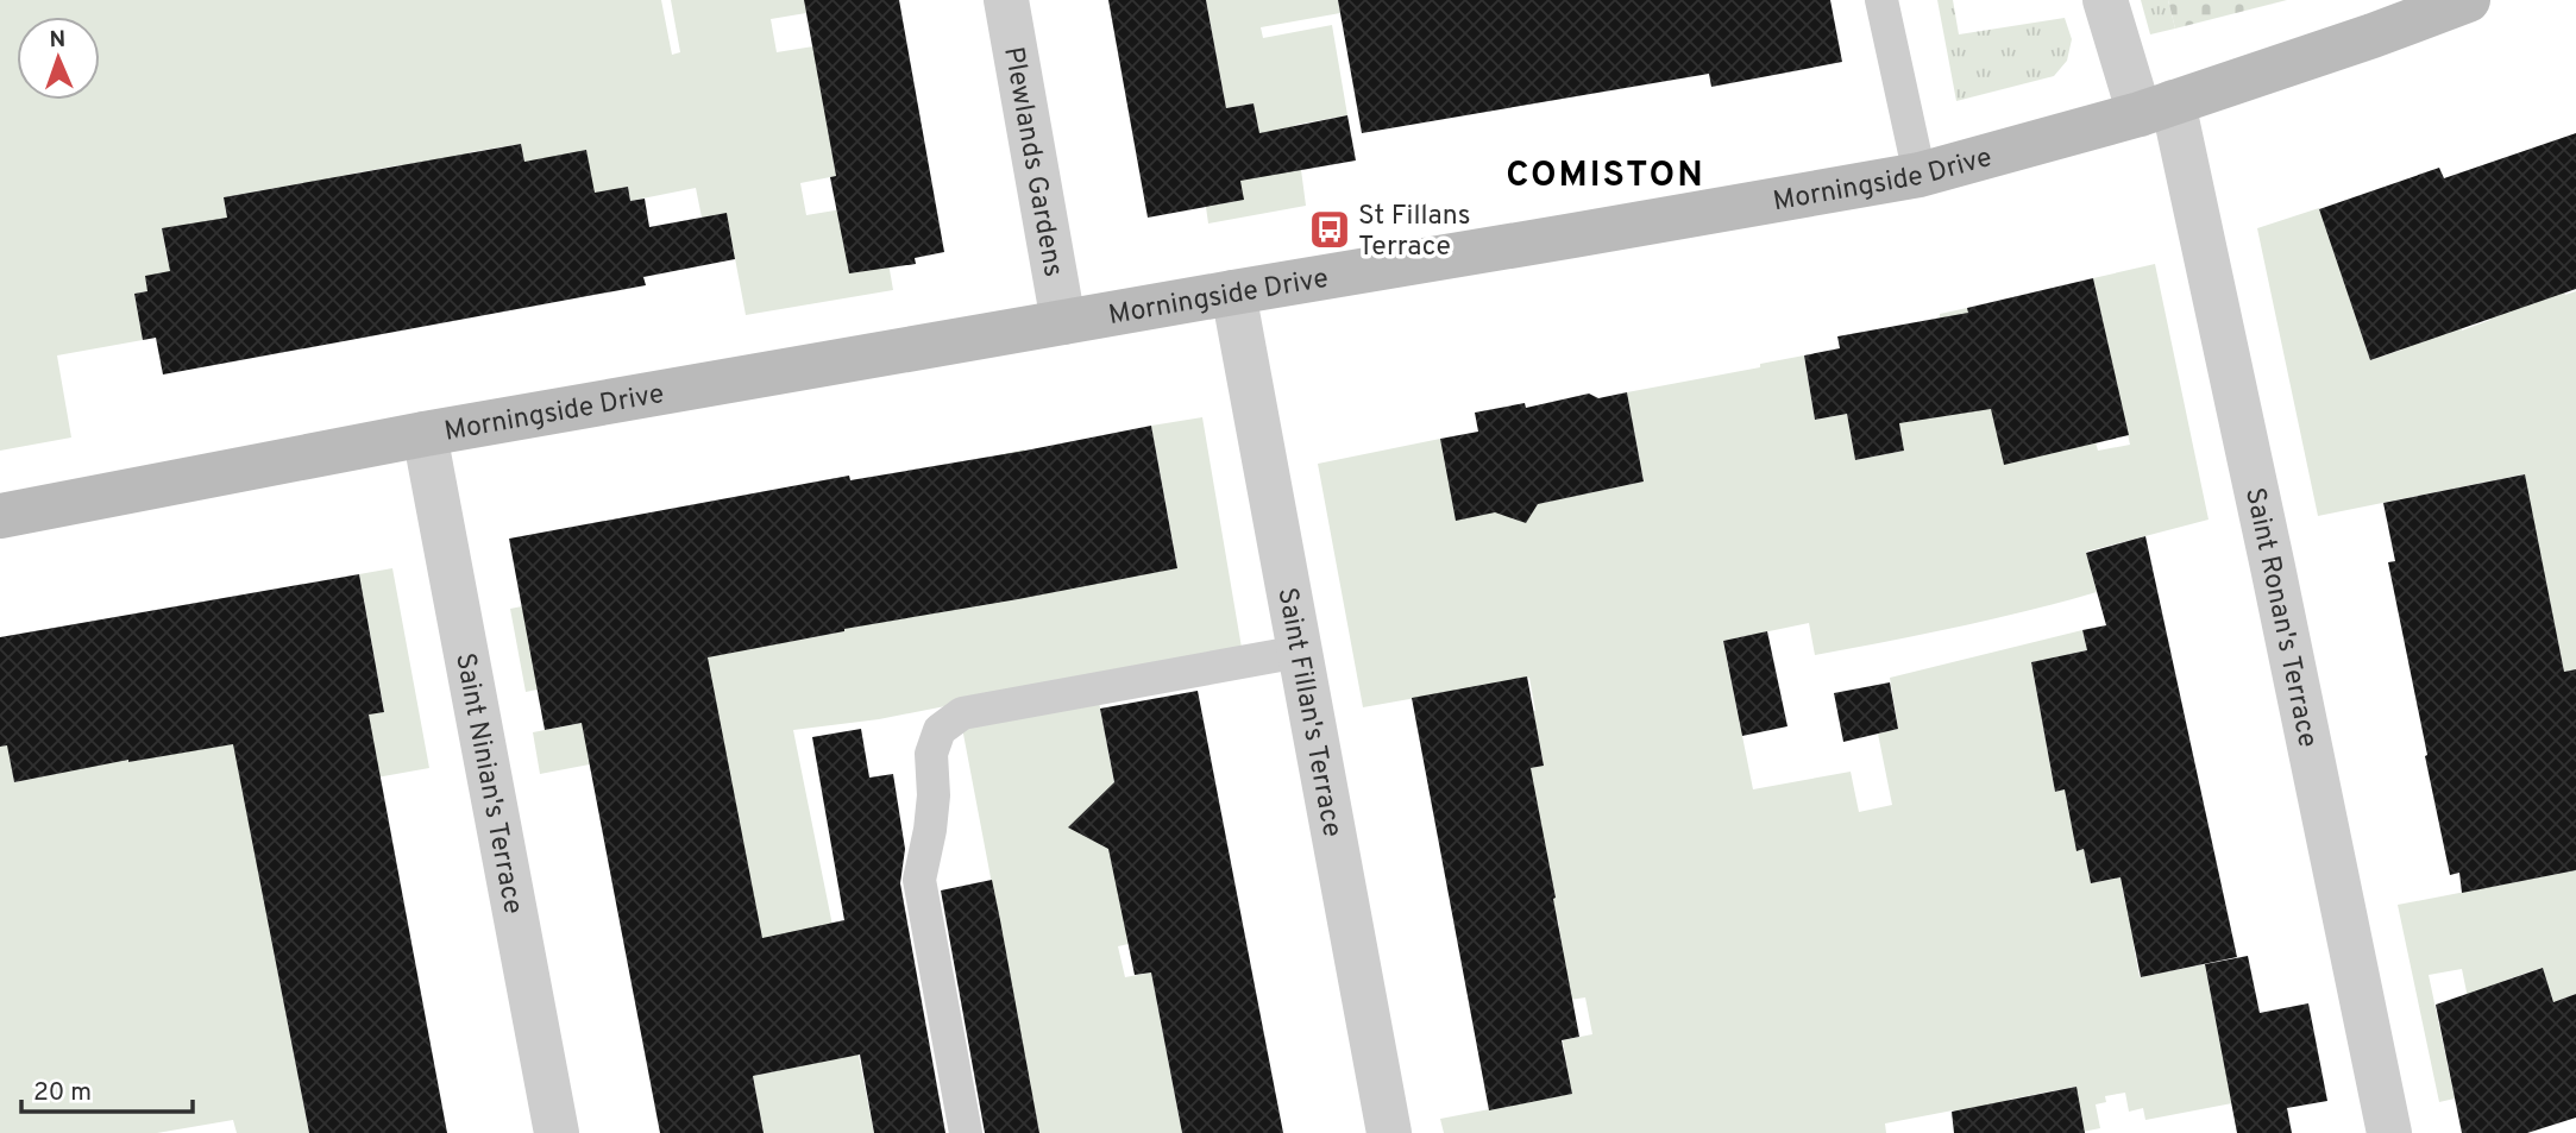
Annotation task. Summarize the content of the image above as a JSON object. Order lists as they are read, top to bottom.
{
  "streets": {
    "street": [
      "Plewlands Gardens",
      "Morningside Drive",
      "Saint Ronan's Terrace",
      "Saint Fillan's Terrace",
      "Saint Ninian's Terrace"
    ]
  },
  "crossings": [
    ["Plewlands Gardens", "Morningside Drive"],
    ["Morningside Drive", "Saint Ronan's Terrace"],
    ["Morningside Drive", "Saint Fillan's Terrace"],
    ["Morningside Drive", "Saint Ninian's Terrace"]
  ],
  "districts": ["COMISTON"],
  "places": {
    "bus stop": ["St Fillans Terrace"]
  },
  "scale_bar": "20 m",
  "north": "top"
}
